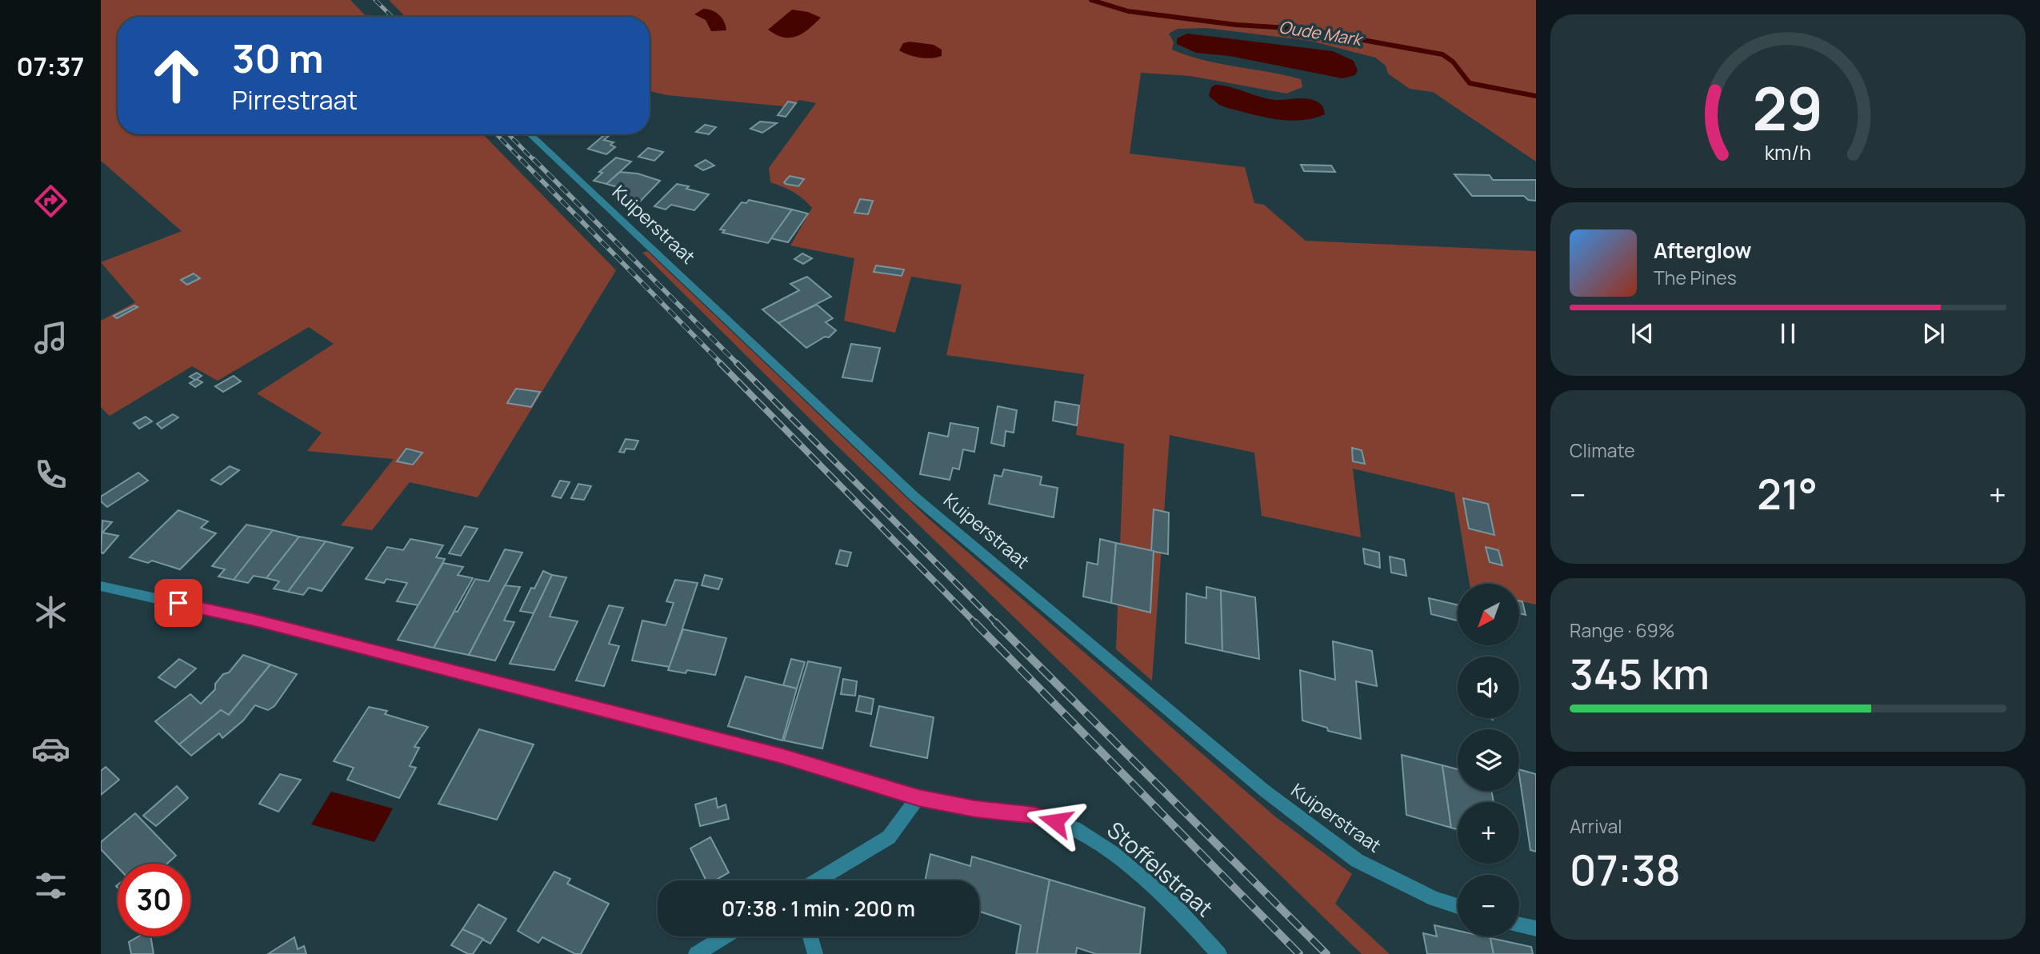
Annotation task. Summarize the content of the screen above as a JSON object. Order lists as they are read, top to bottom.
{
  "streets": {
    "street": ["Kuiperstraat", "Stoffelstraat"]
  },
  "water": ["Oude Mark"],
  "north": "bottom left",
  "page": {
    "tabs": "07:37",
    "turn": ["30 m", "Pirrestraat"],
    "song": ["Afterglow", "The Pines"],
    "tile": [
      "Climate",
      ["Range · 69%", "345 km"],
      ["Arrival", "07:38"]
    ],
    "heat": ["−", "21°", "+"],
    "map_buttons": ["+", "−"],
    "limit": "30",
    "trip": "07:38 · 1 min · 200 m",
    "gauge": ["29", "km/h"]
  }
}
